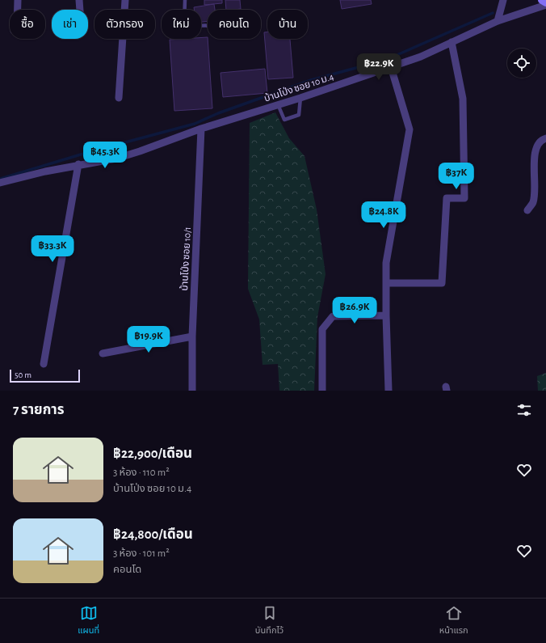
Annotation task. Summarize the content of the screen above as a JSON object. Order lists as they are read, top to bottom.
{
  "streets": {
    "street": ["บ้านโป่ง ซอย 10 ม.4", "บ้านโป่ง ซอย 10/1"]
  },
  "crossings": [
    ["บ้านโป่ง ซอย 10 ม.4", "บ้านโป่ง ซอย 10/1"]
  ],
  "scale_bar": "50 m",
  "page": {
    "chip": [
      "ซื้อ",
      "เช่า",
      "ตัวกรอง",
      "ใหม่",
      "คอนโด",
      "บ้าน"
    ],
    "price": [
      "฿22.9K",
      "฿45.3K",
      "฿37K",
      "฿24.8K",
      "฿33.3K",
      "฿26.9K",
      "฿19.9K"
    ],
    "scale": "50 m",
    "heading": "7 รายการ",
    "list": [
      {
        "name": "฿22,900/เดือน",
        "note": "3 ห้อง · 110 m² · บ้านโป่ง ซอย 10 ม.4"
      },
      {
        "name": "฿24,800/เดือน",
        "note": "3 ห้อง · 101 m² · คอนโด"
      }
    ],
    "tabs": ["แผนที่", "บันทึกไว้", "หน้าแรก"]
  }
}
